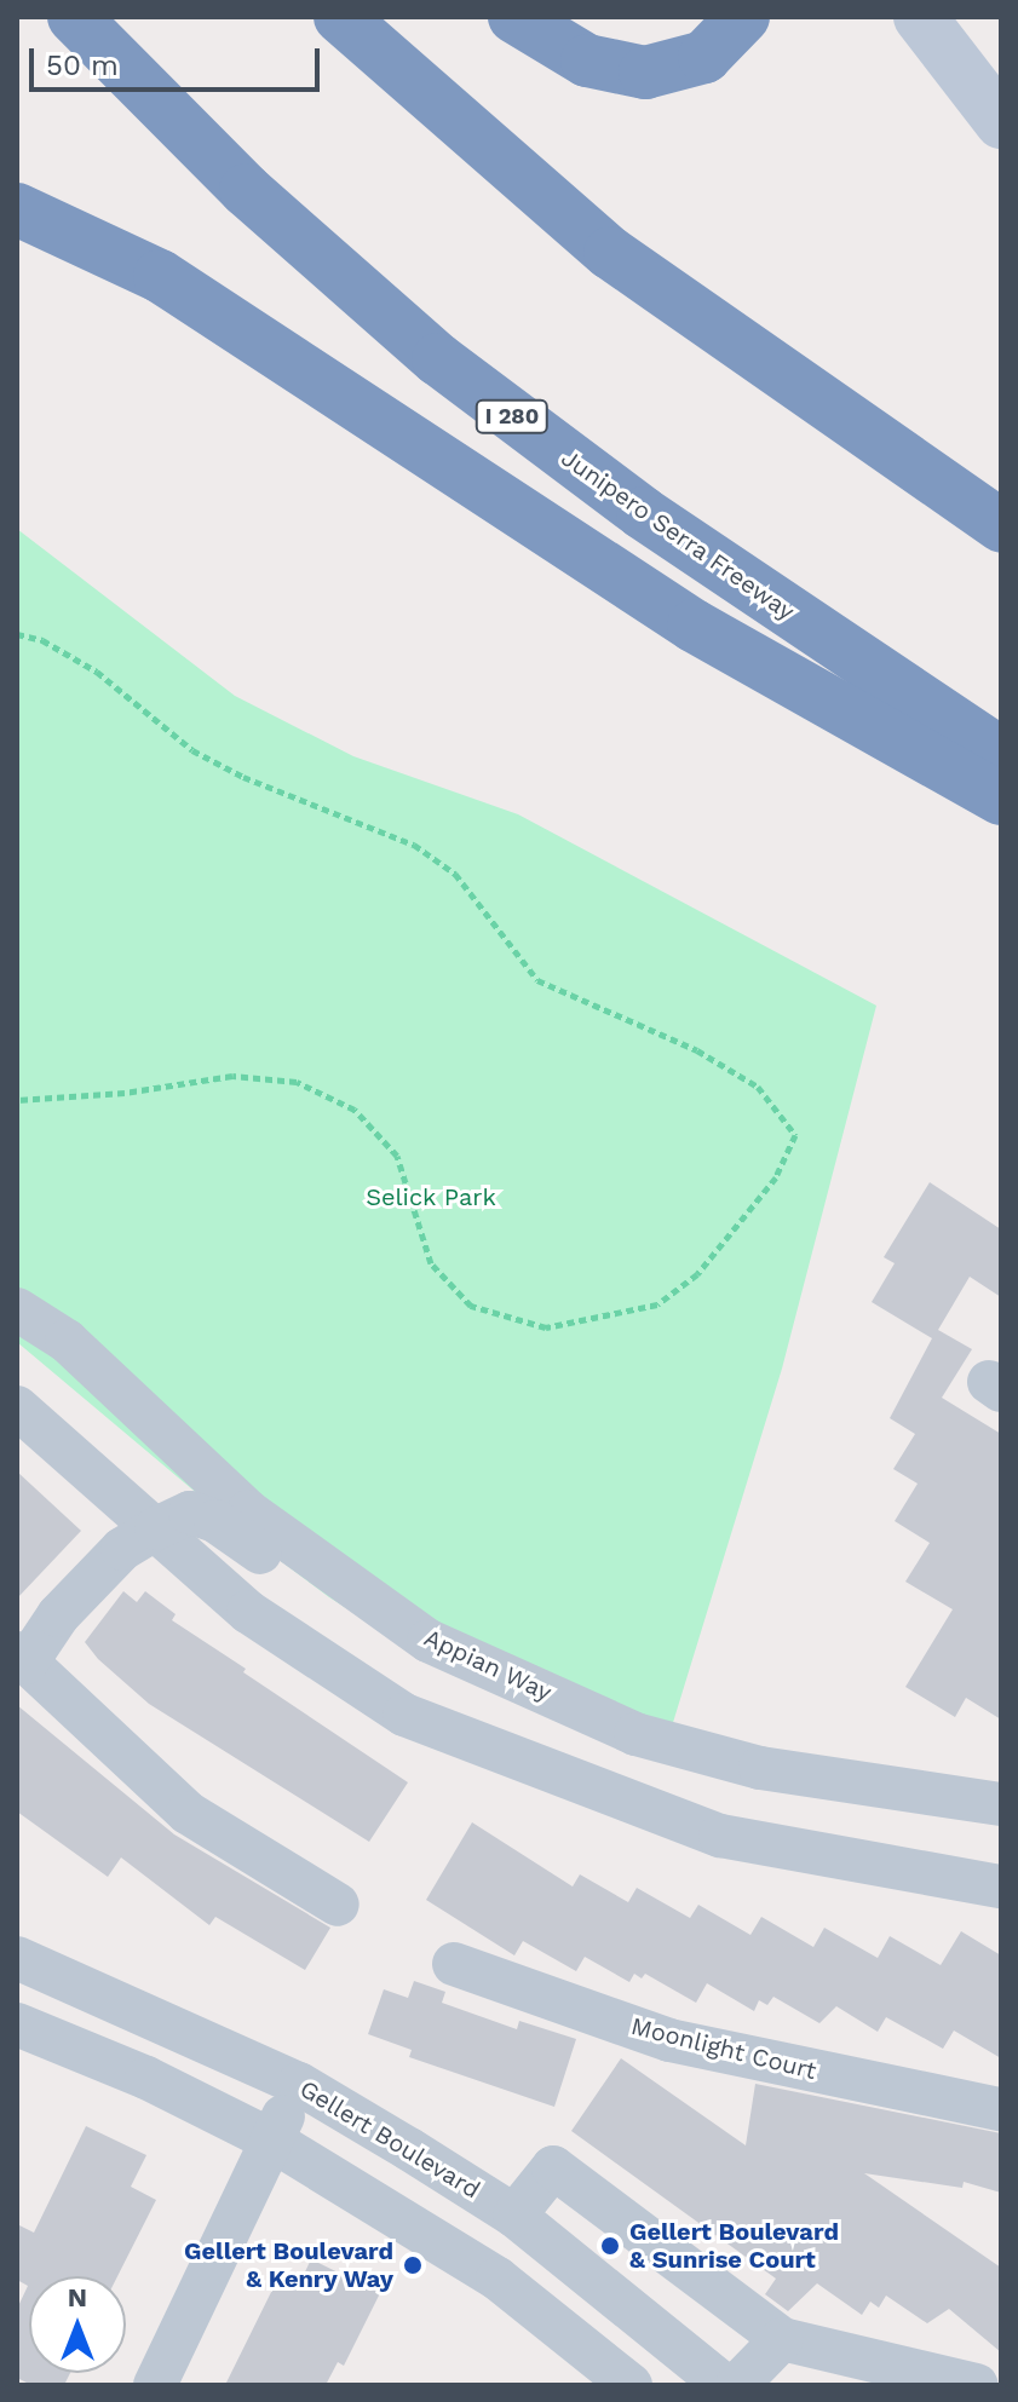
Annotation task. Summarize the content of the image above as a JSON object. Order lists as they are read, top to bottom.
{
  "streets": {
    "highway": ["I 280", "Junipero Serra Freeway"],
    "street": ["Appian Way", "Moonlight Court", "Gellert Boulevard"]
  },
  "parks": ["Selick Park"],
  "places": ["Gellert Boulevard & Sunrise Court", "Gellert Boulevard & Kenry Way"],
  "scale_bar": "50 m",
  "north": "top"
}
